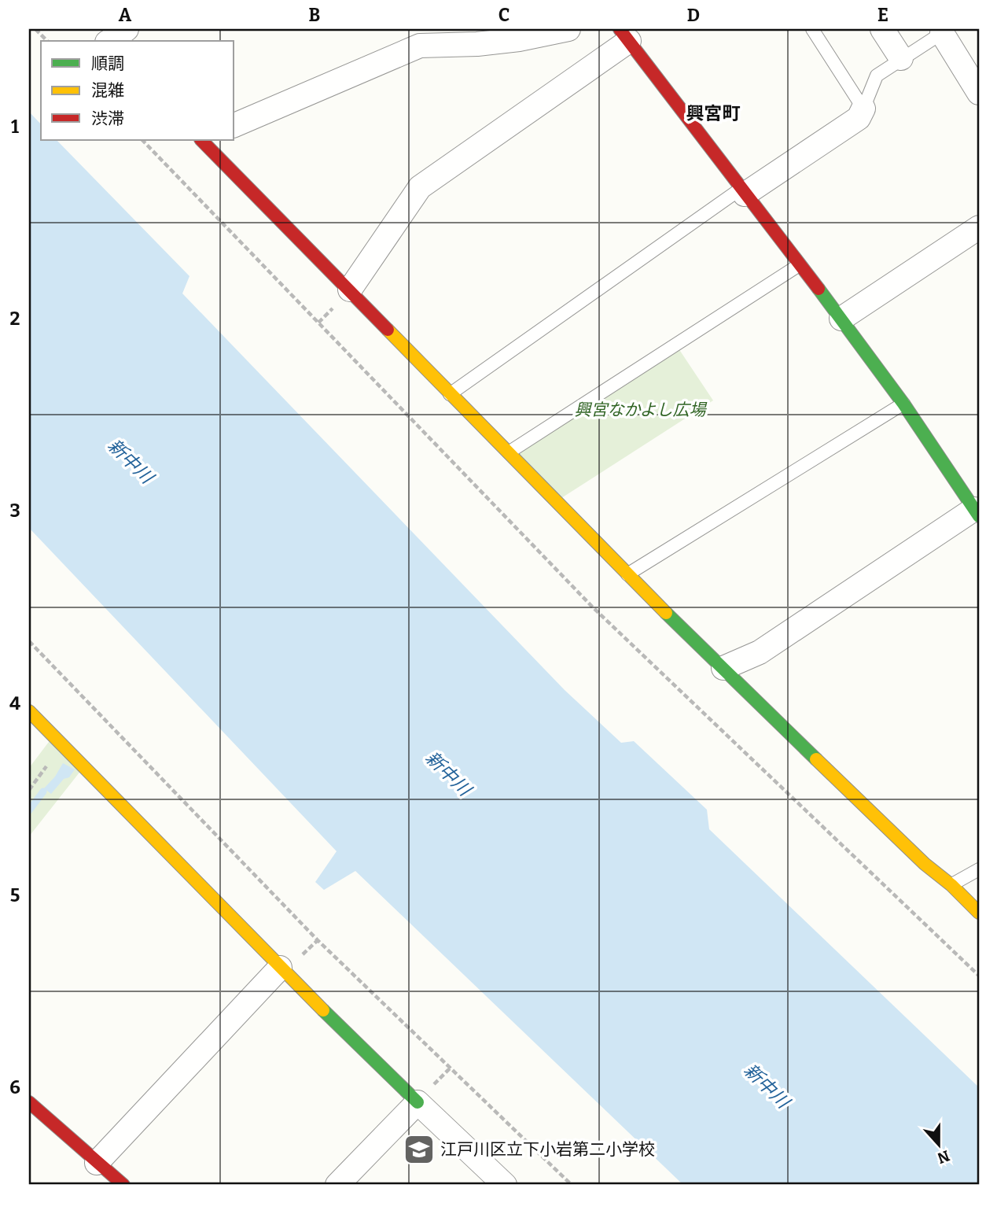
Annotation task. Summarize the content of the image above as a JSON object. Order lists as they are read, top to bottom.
{
  "districts": ["興宮町"],
  "water": ["新中川"],
  "parks": ["興宮なかよし広場"],
  "places": {
    "school or university": ["江戸川区立下小岩第二小学校"]
  },
  "legend": ["順調", "混雑", "渋滞"],
  "north": "bottom",
  "grid": {
    "columns": [
      "A",
      "B",
      "C",
      "D",
      "E"
    ],
    "rows": [
      "1",
      "2",
      "3",
      "4",
      "5",
      "6"
    ]
  }
}
